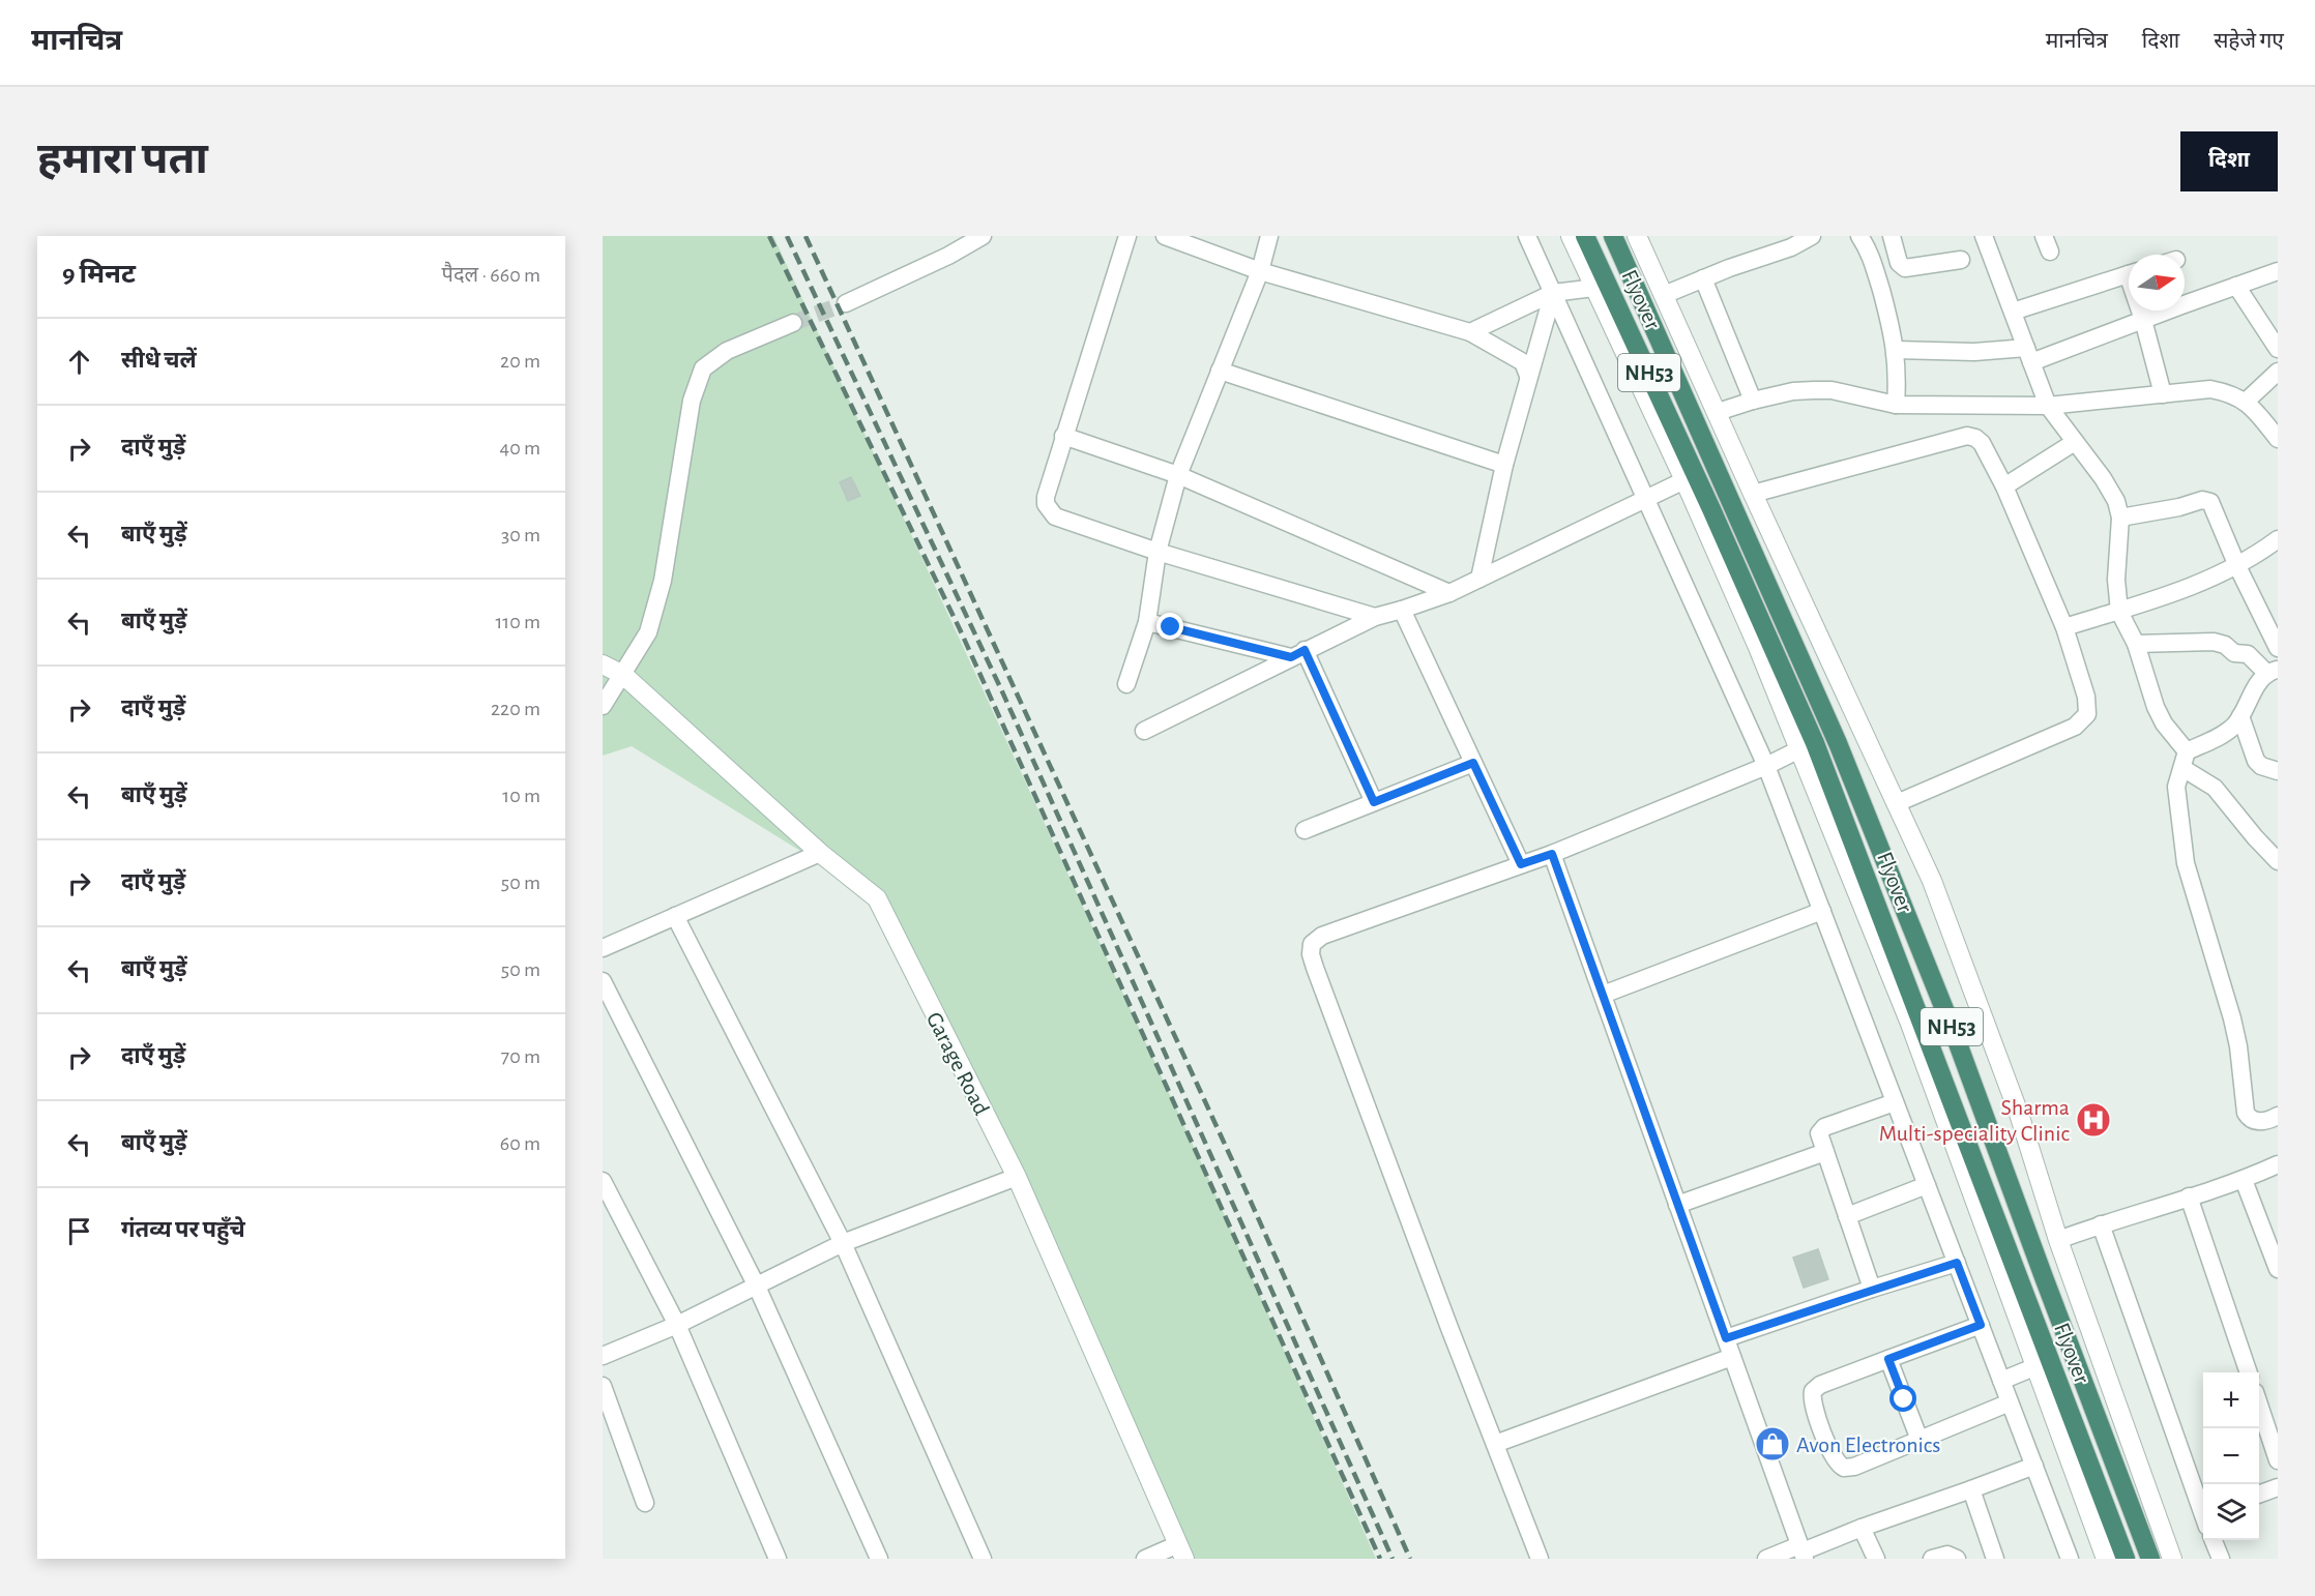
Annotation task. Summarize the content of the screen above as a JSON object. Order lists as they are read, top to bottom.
{
  "streets": {
    "highway": ["Flyover", "NH53"],
    "street": ["Garage Road"]
  },
  "places": {
    "hospital": ["Sharma Multi-speciality Clinic"],
    "shop": ["Avon Electronics"]
  },
  "north": "right",
  "page": {
    "header": "मानचित्र",
    "nav": ["मानचित्र", "दिशा", "सहेजे गए"],
    "buttons": "दिशा",
    "title": "हमारा पता",
    "heading": ["9 मिनट", "पैदल · 660 m"],
    "list": [
      ["सीधे चलें", "20 m"],
      ["दाएँ मुड़ें", "40 m"],
      ["बाएँ मुड़ें", "30 m"],
      ["बाएँ मुड़ें", "110 m"],
      ["दाएँ मुड़ें", "220 m"],
      ["बाएँ मुड़ें", "10 m"],
      ["दाएँ मुड़ें", "50 m"],
      ["बाएँ मुड़ें", "50 m"],
      ["दाएँ मुड़ें", "70 m"],
      ["बाएँ मुड़ें", "60 m"],
      "गंतव्य पर पहुँचे"
    ],
    "map_buttons": ["+", "−"]
  }
}
